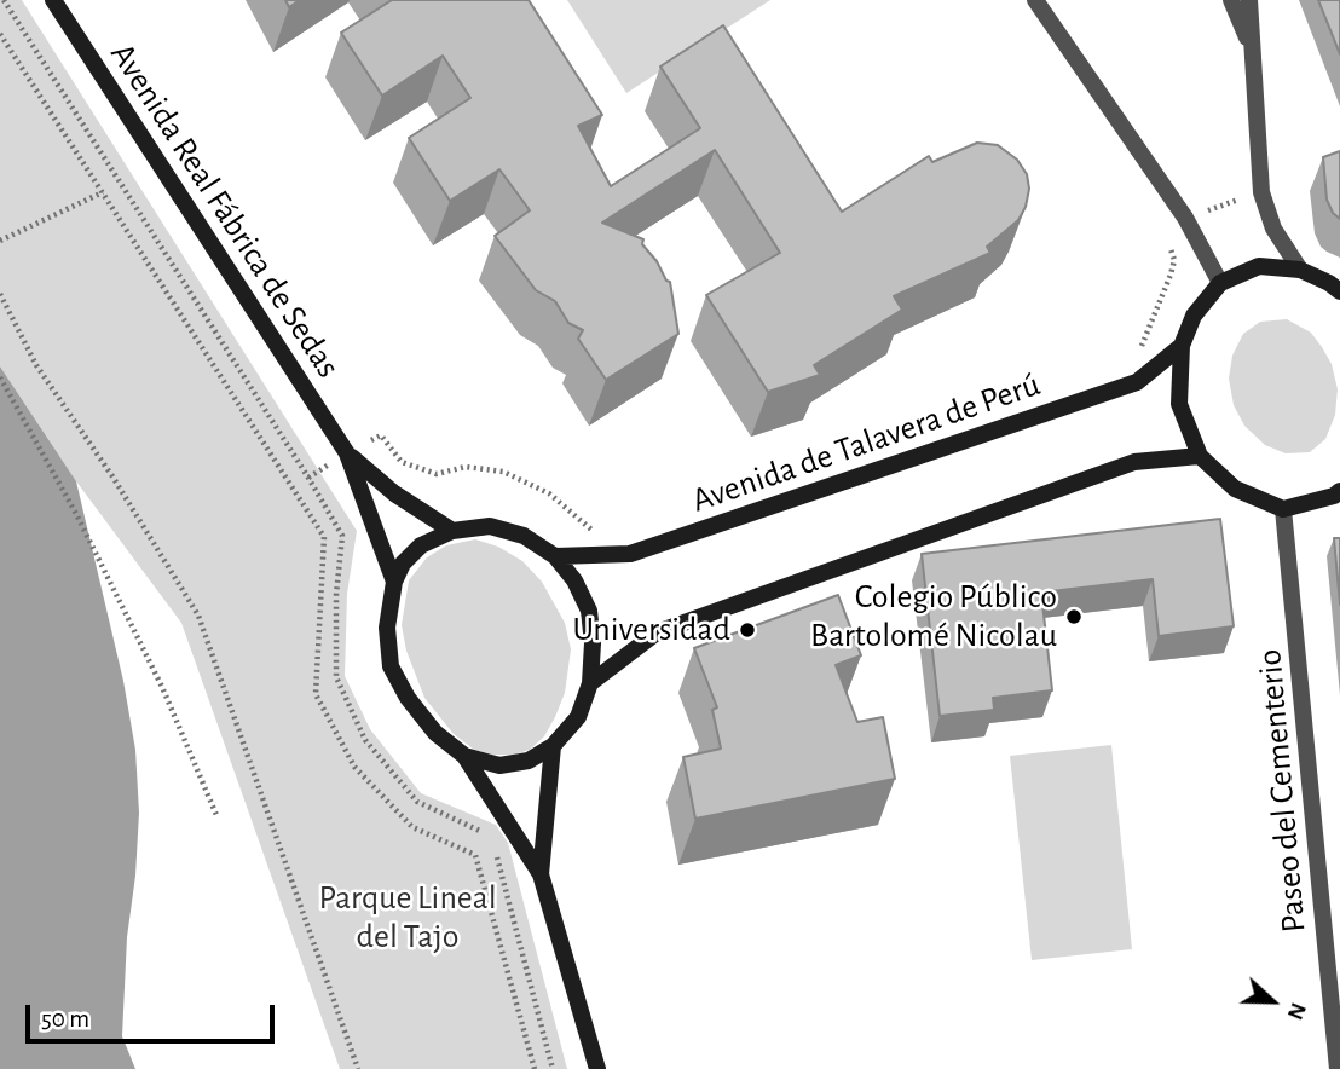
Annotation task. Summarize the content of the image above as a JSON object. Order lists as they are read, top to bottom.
{
  "streets": {
    "street": ["Avenida Real Fábrica de Sedas", "Avenida de Talavera de Perú", "Paseo del Cementerio"]
  },
  "crossings": [
    ["Avenida Real Fábrica de Sedas", "Avenida de Talavera de Perú"]
  ],
  "parks": ["Parque Lineal del Tajo"],
  "places": ["Colegio Público Bartolomé Nicolau", "Universidad"],
  "scale_bar": "50 m",
  "north": "right"
}
